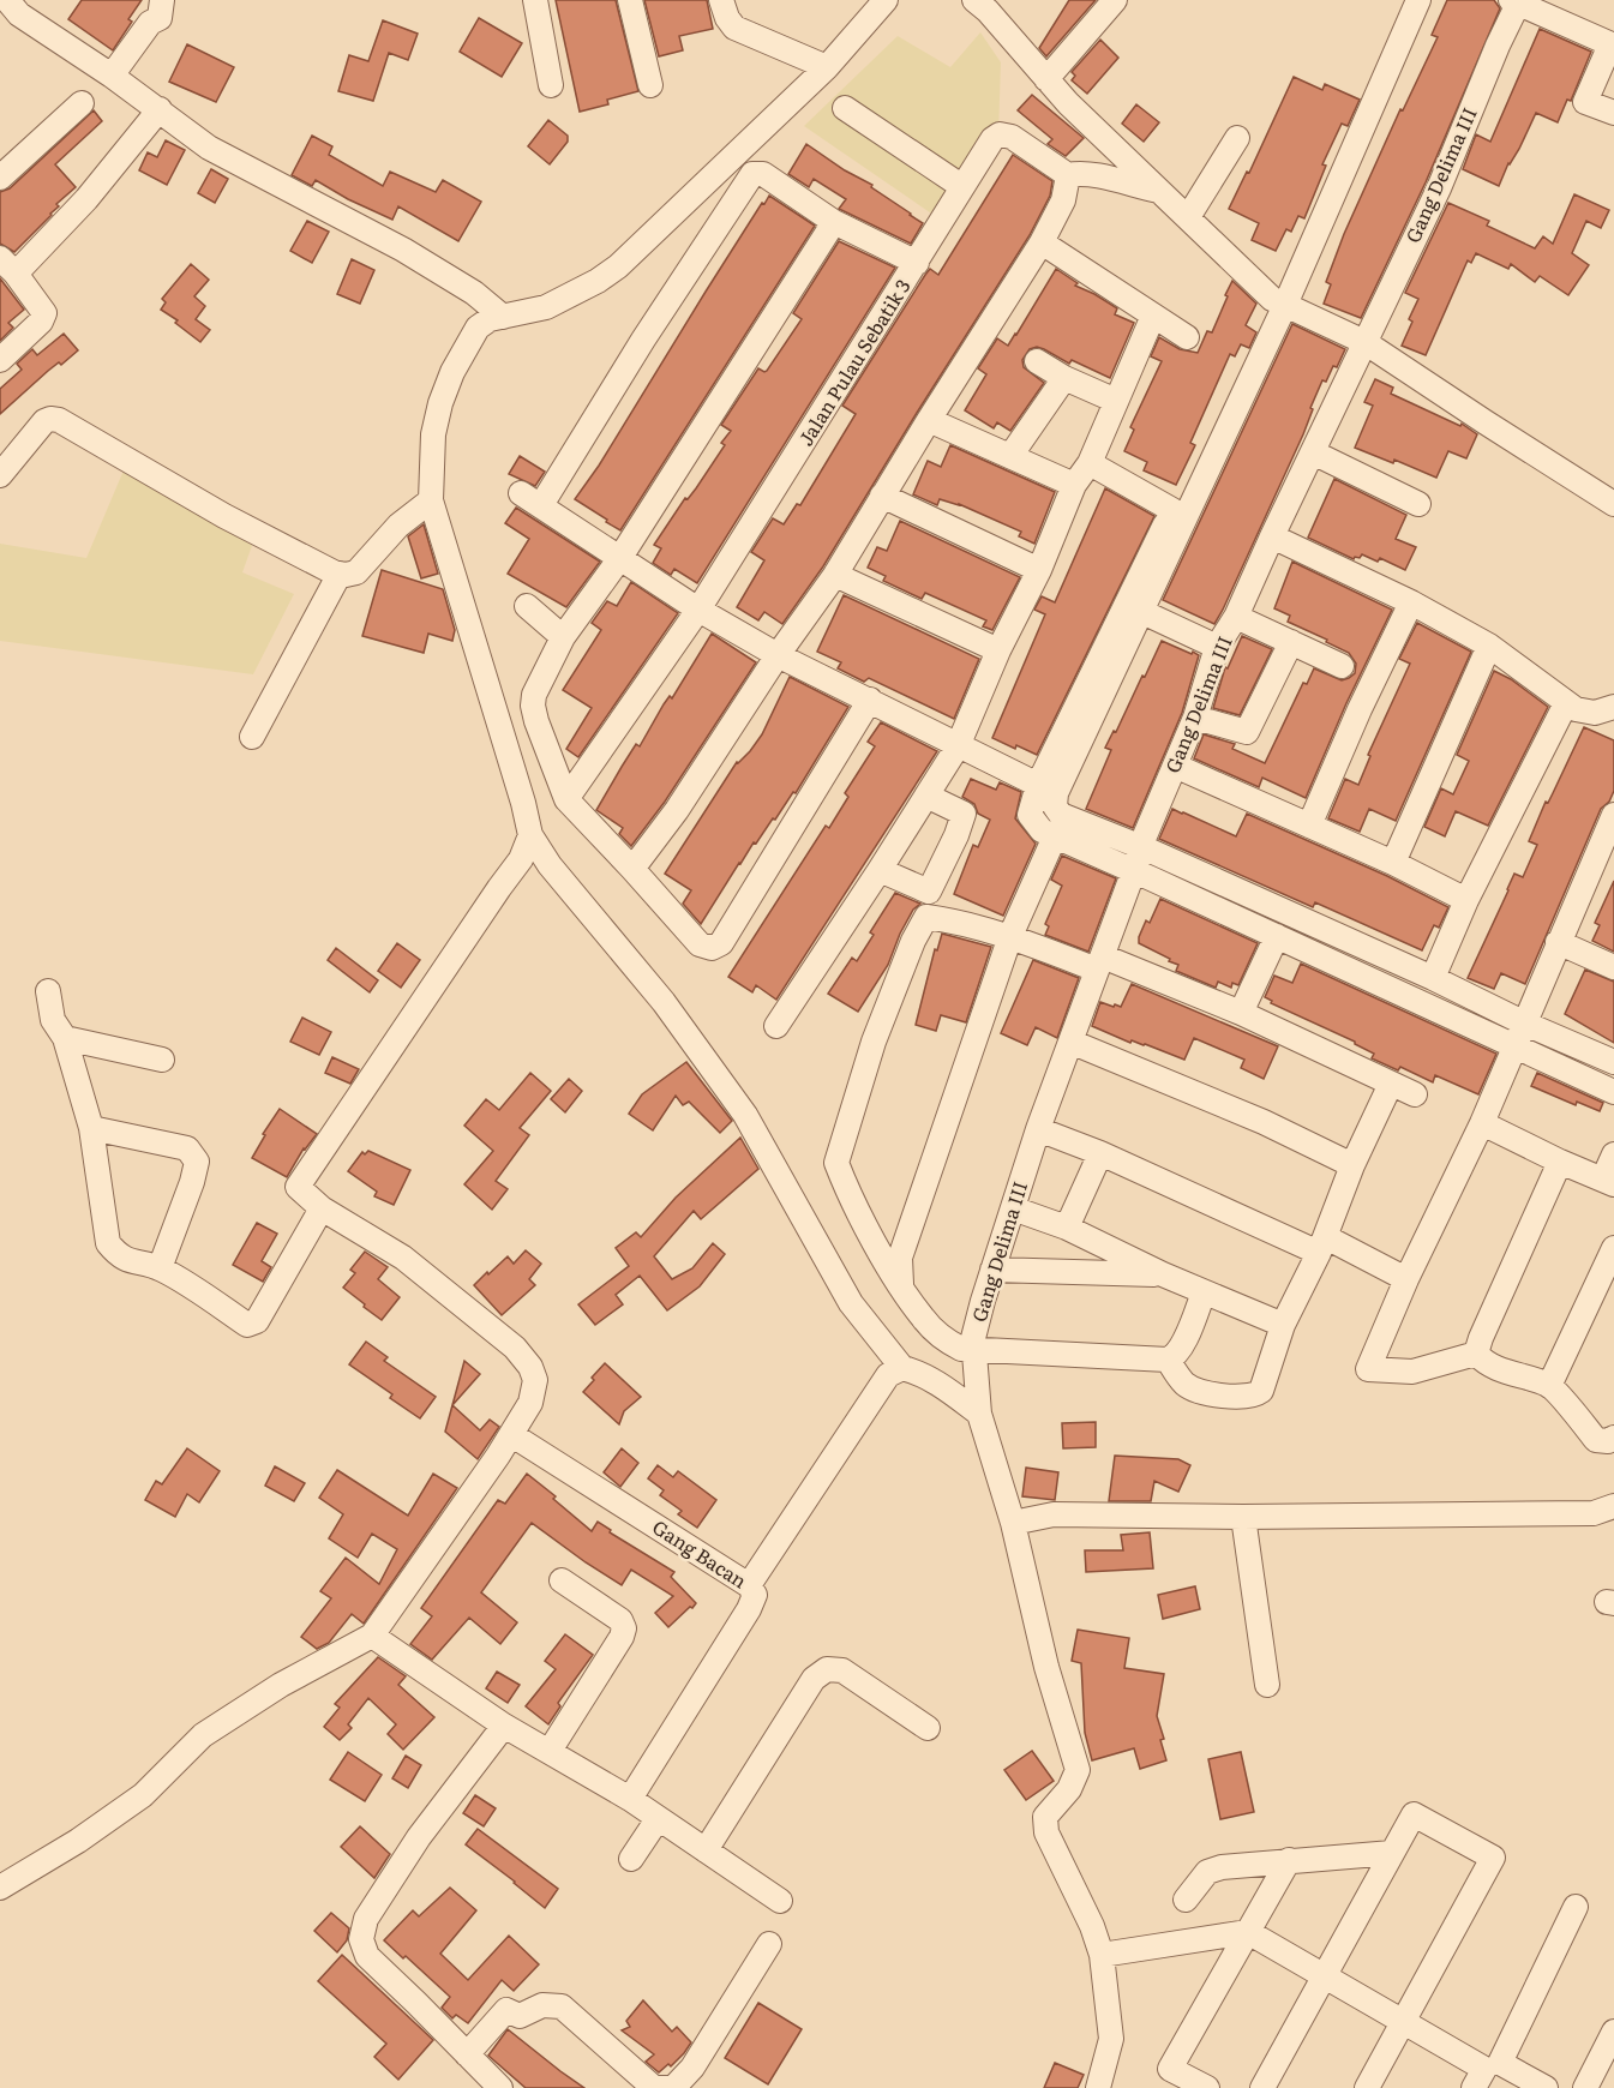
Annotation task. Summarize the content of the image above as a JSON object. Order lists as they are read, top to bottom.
{
  "streets": {
    "street": ["Gang Delima III", "Jalan Pulau Sebatik 3", "Gang Bacan"]
  }
}
